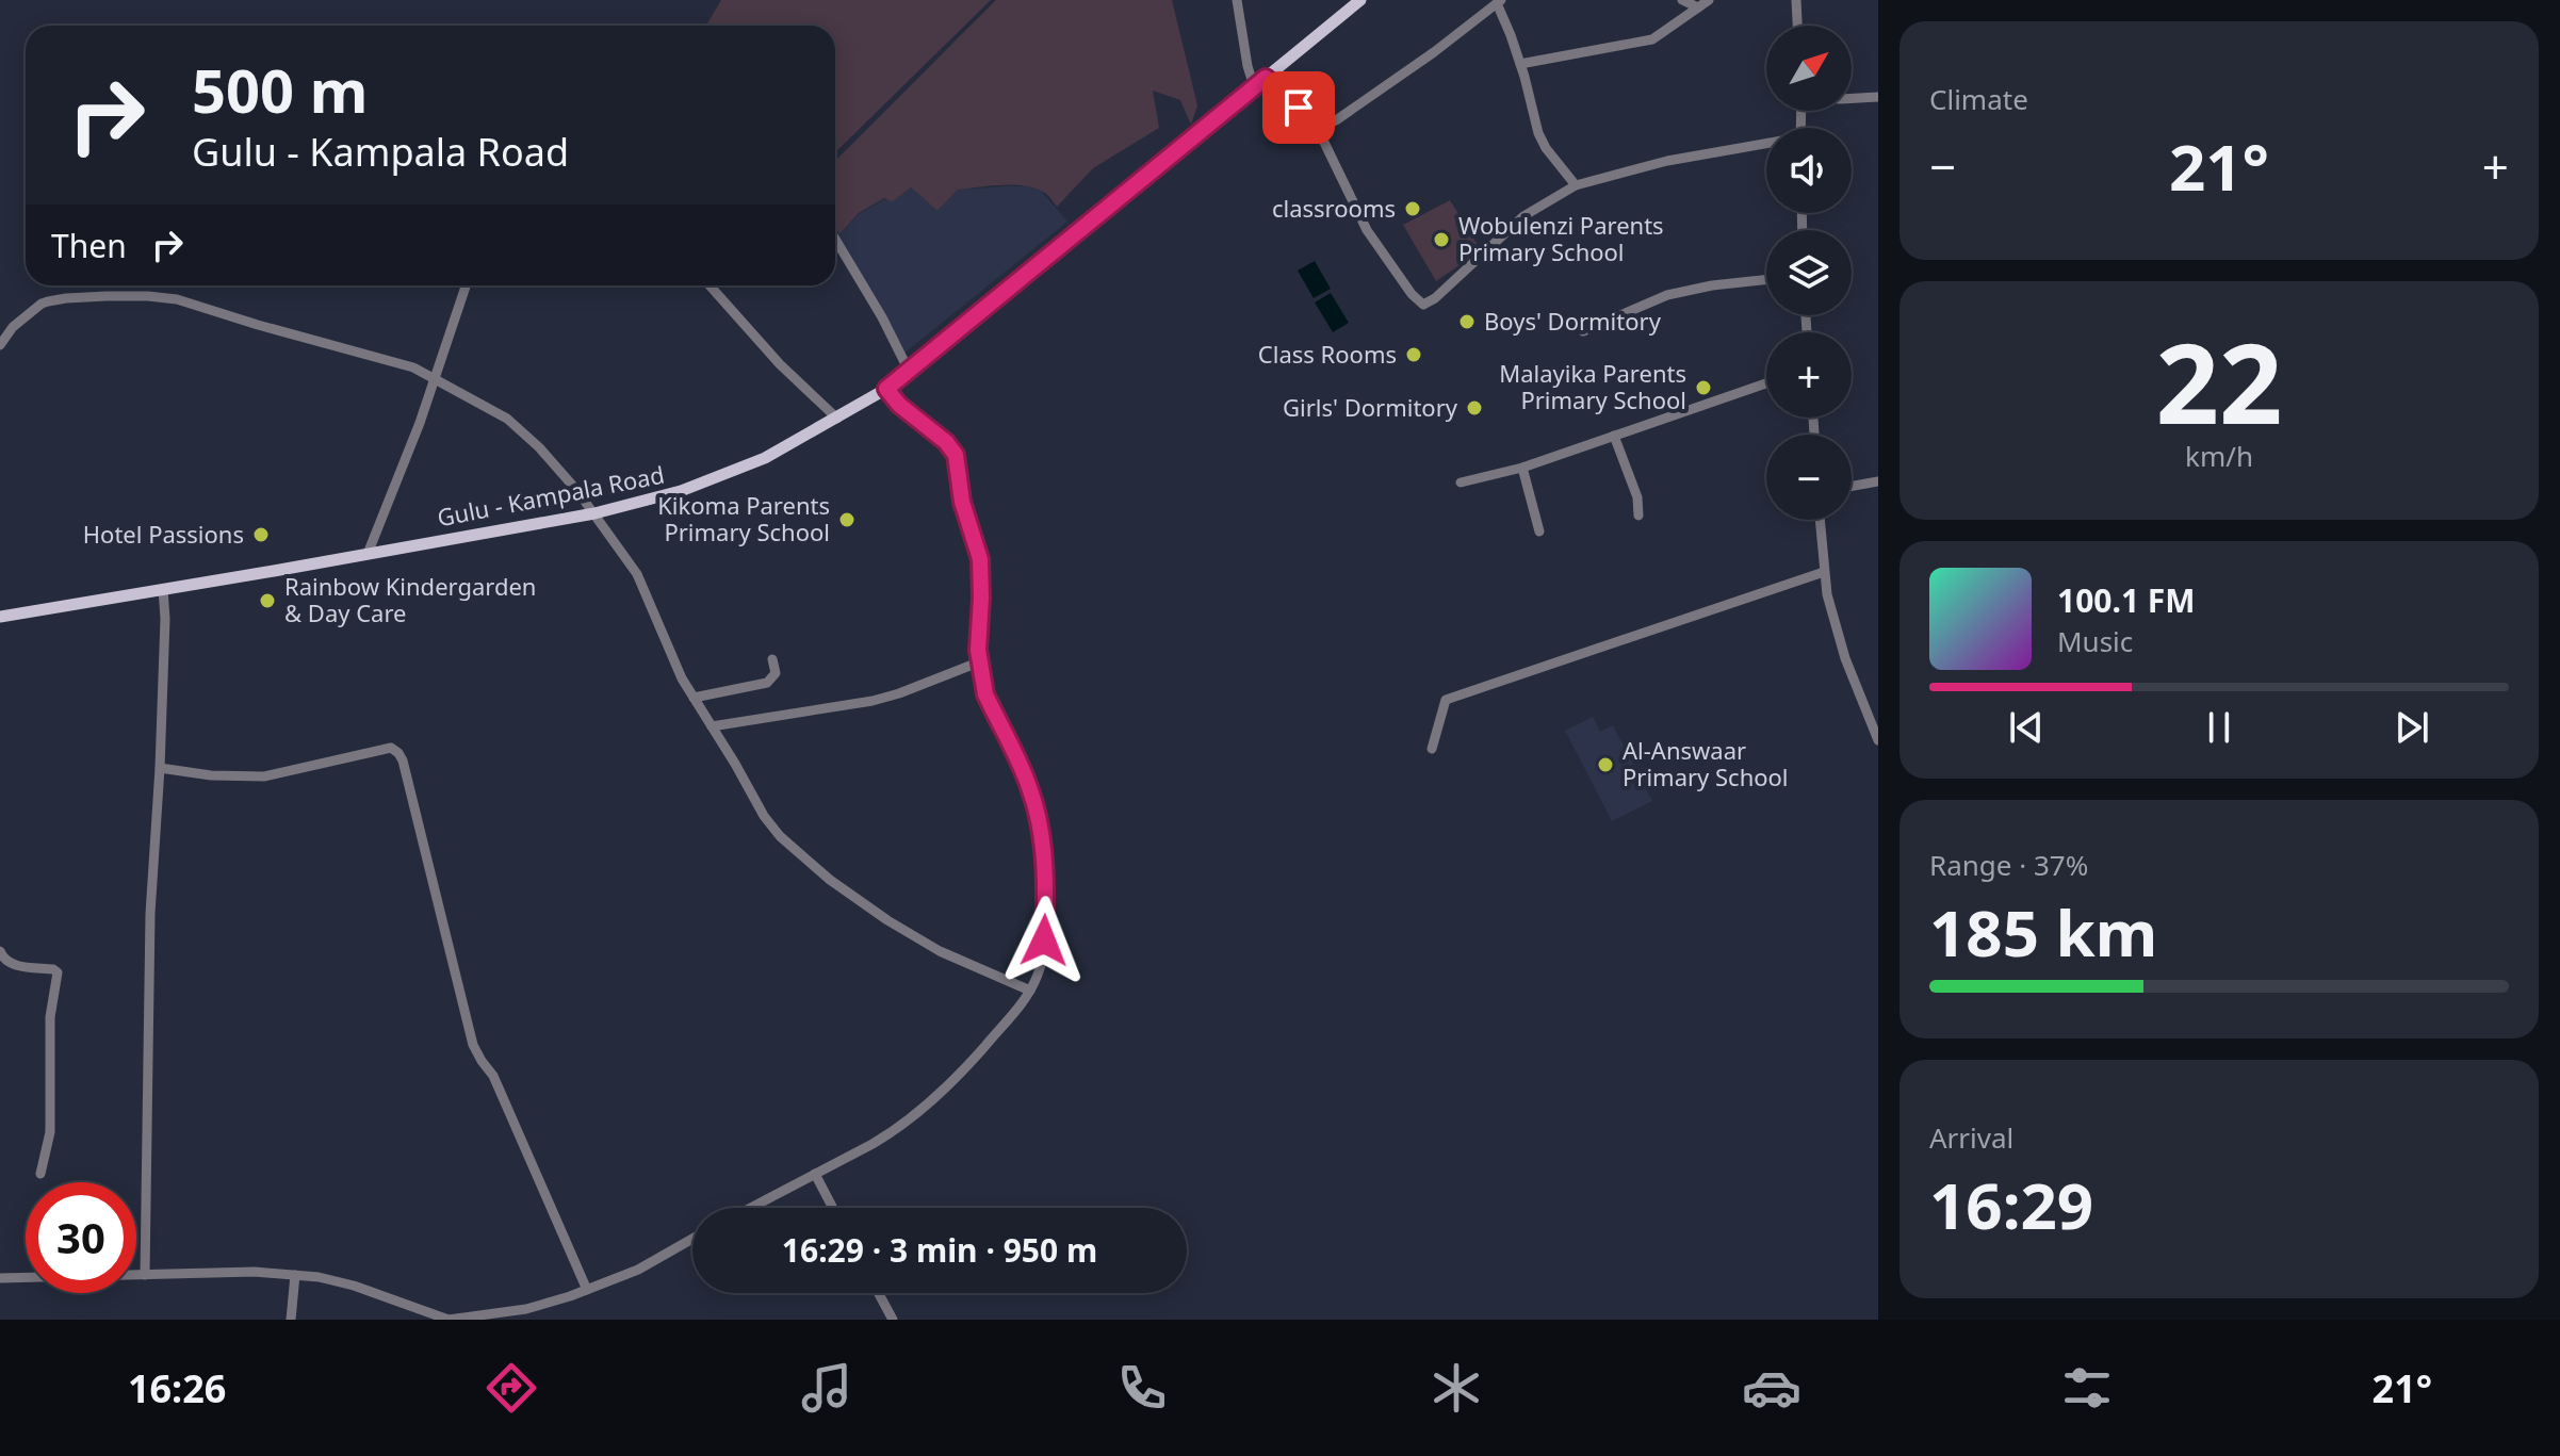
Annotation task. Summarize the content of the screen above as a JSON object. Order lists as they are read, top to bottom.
{
  "streets": {
    "main road": ["Gulu - Kampala Road"]
  },
  "places": [
    "classrooms",
    "Wobulenzi Parents Primary School",
    "Boys' Dormitory",
    "Class Rooms",
    "Malayika Parents Primary School",
    "Girls' Dormitory",
    "Kikoma Parents Primary School",
    "Hotel Passions",
    "Rainbow Kindergarden & Day Care",
    "Al-Answaar Primary School"
  ],
  "north": "top right",
  "page": {
    "tile": [
      "Climate",
      ["22", "km/h"],
      ["Range · 37%", "185 km"],
      ["Arrival", "16:29"]
    ],
    "map_buttons": ["+", "−"],
    "turn": ["500 m", "Gulu - Kampala Road"],
    "heat": ["−", "21°", "+"],
    "then": "Then",
    "song": ["100.1 FM", "Music"],
    "limit": "30",
    "trip": "16:29 · 3 min · 950 m",
    "tabs": ["16:26", "21°"]
  }
}
